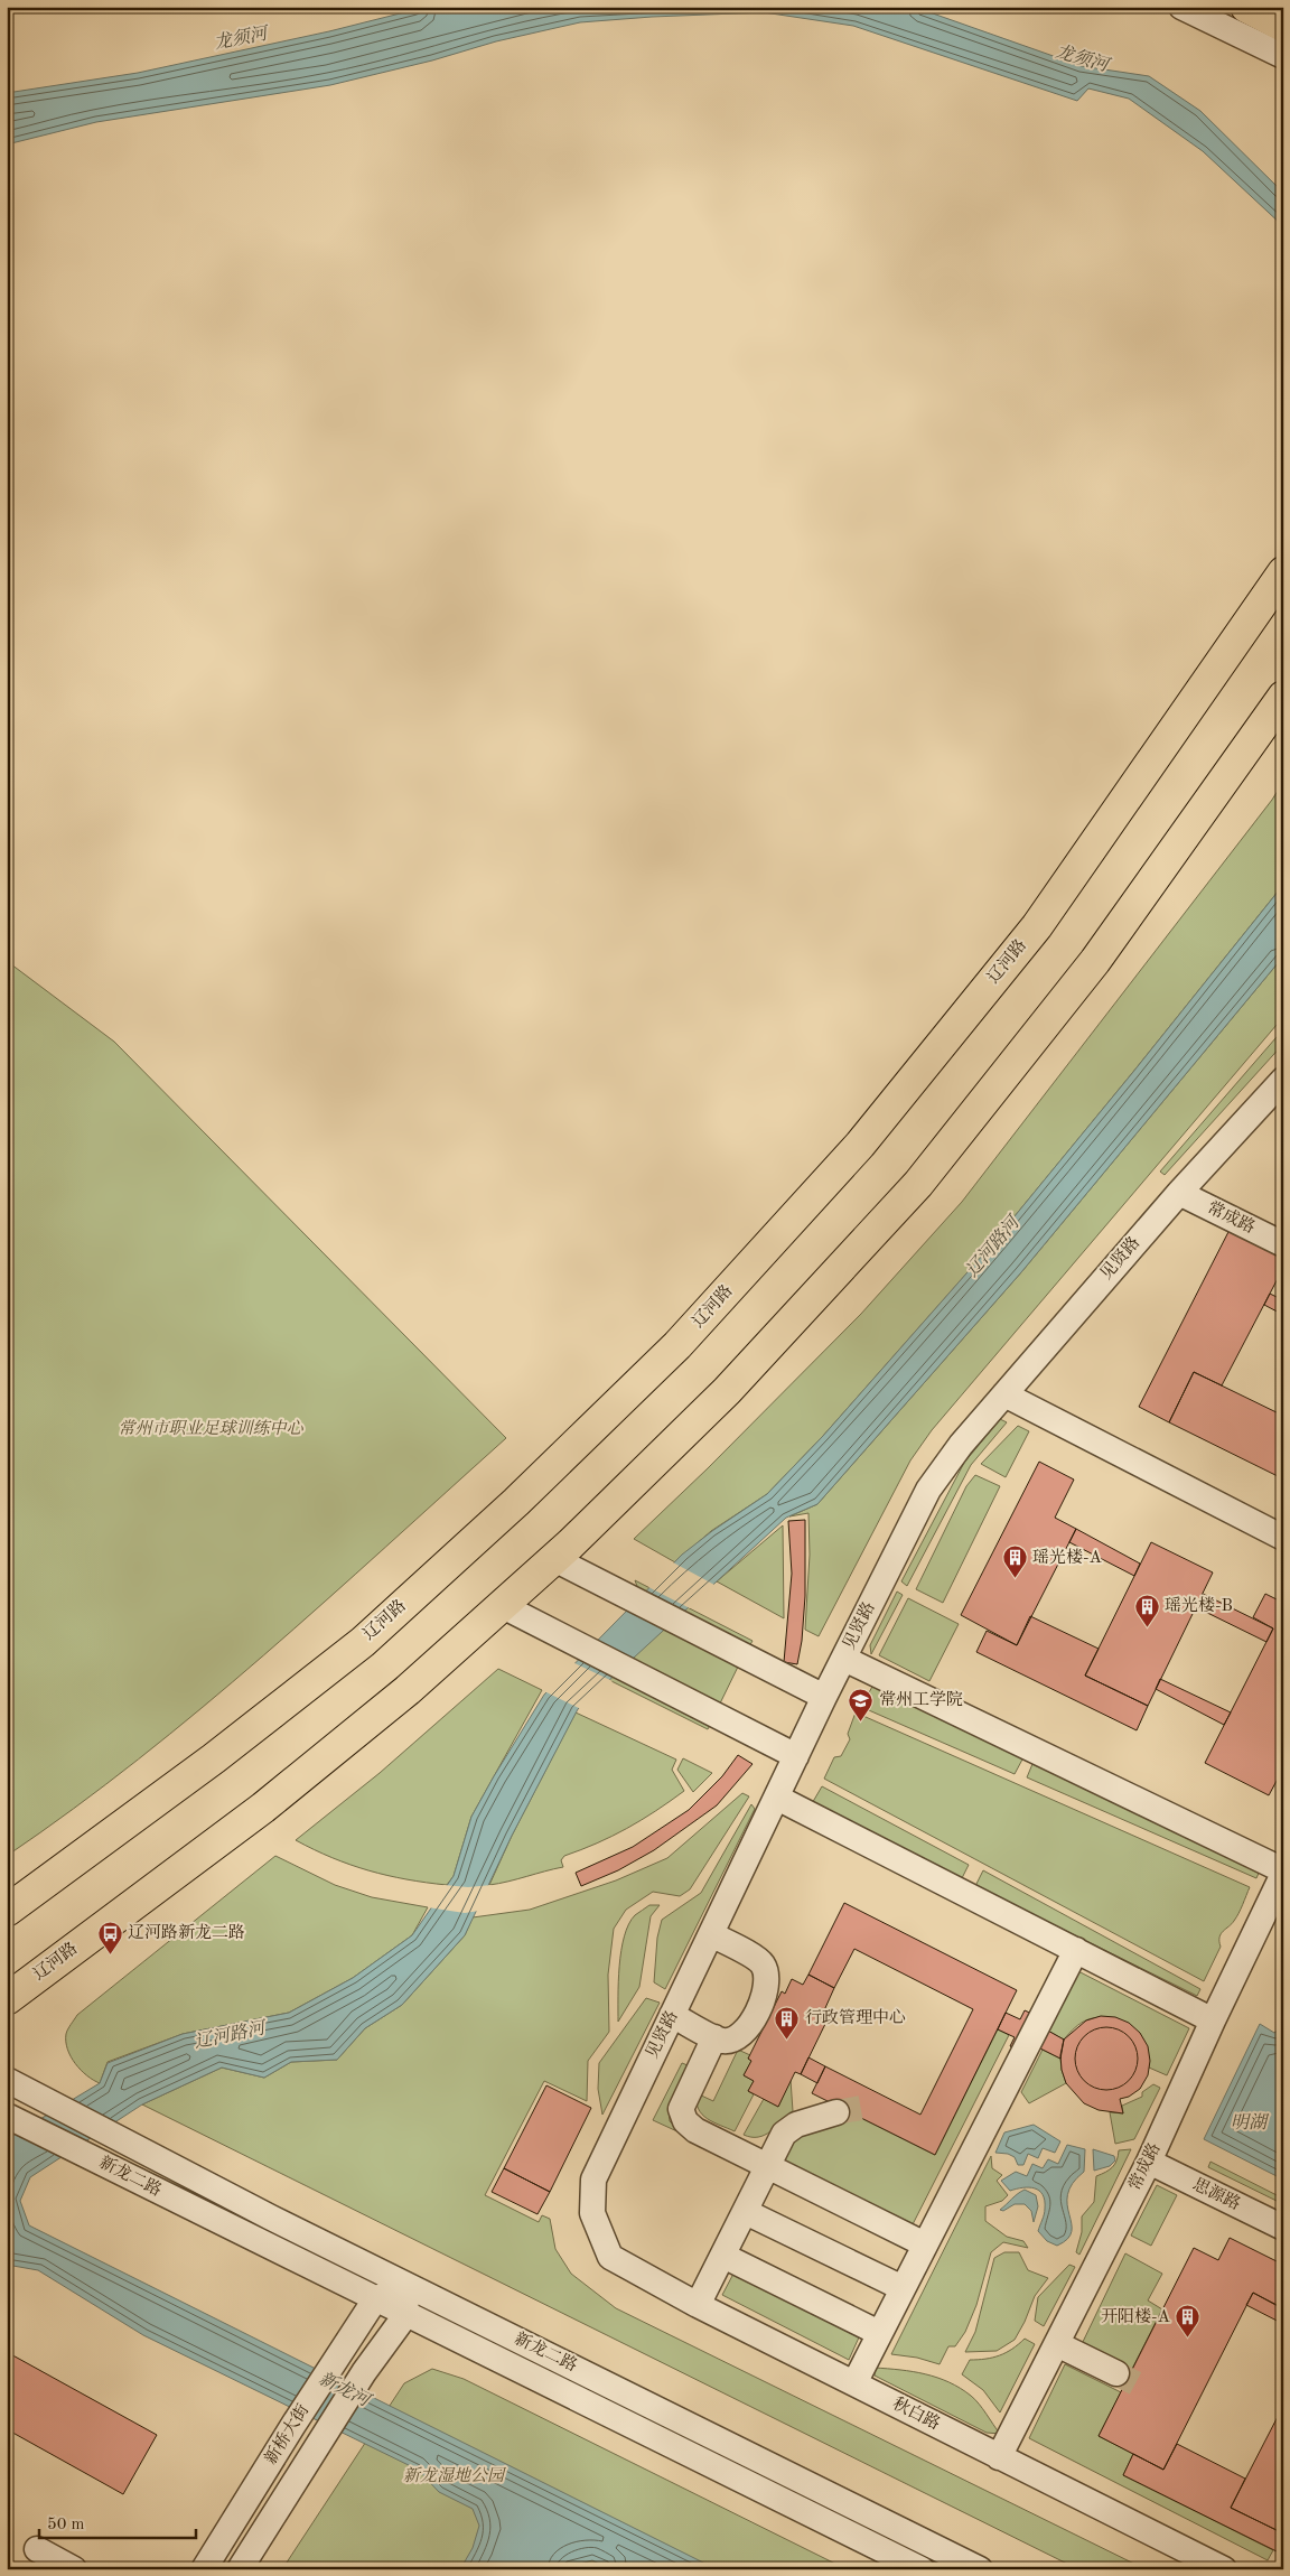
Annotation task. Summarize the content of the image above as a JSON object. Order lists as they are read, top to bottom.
{
  "streets": {
    "main road": ["辽河路"],
    "street": [
      "常成路",
      "见贤路",
      "新龙二路",
      "思源路",
      "秋白路",
      "新桥大街"
    ]
  },
  "crossings": [
    ["常成路", "见贤路"],
    ["常成路", "思源路"],
    ["常成路", "秋白路"],
    ["见贤路", "秋白路"],
    ["新龙二路", "新桥大街"]
  ],
  "water": [
    "龙须河",
    "辽河路河",
    "明湖",
    "新龙河"
  ],
  "parks": ["常州市职业足球训练中心", "新龙湿地公园"],
  "places": {
    "building": [
      "瑶光楼-A",
      "瑶光楼-B",
      "行政管理中心",
      "开阳楼-A"
    ],
    "school or university": ["常州工学院"],
    "bus stop": ["辽河路新龙二路"]
  },
  "scale_bar": "50 m"
}
